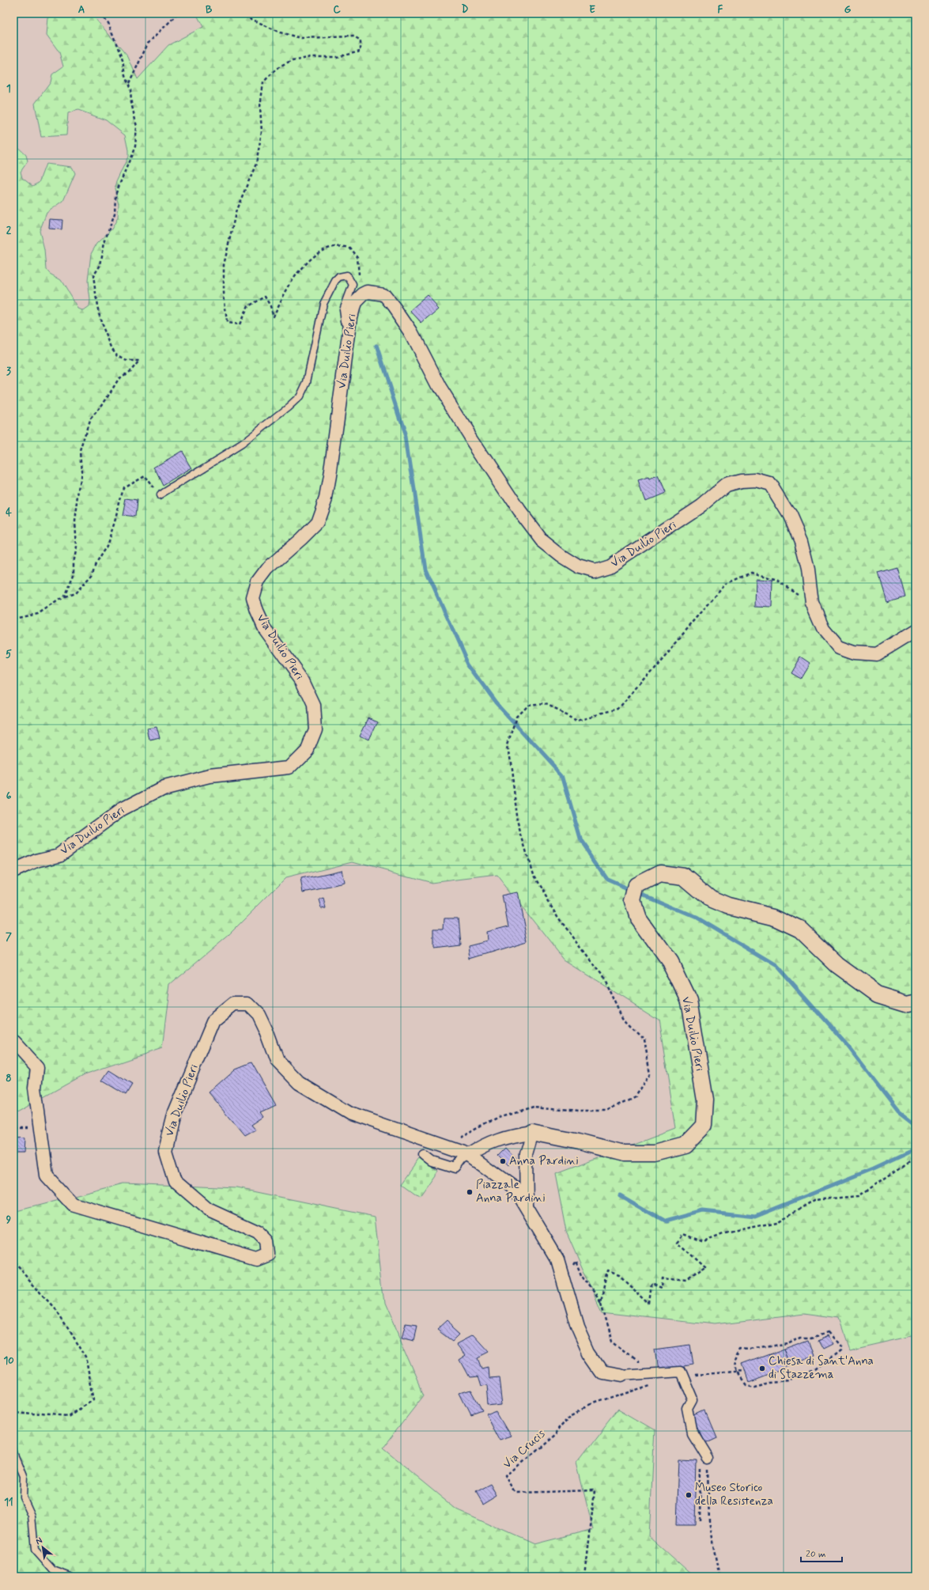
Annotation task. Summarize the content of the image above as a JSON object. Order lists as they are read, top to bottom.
{
  "streets": {
    "street": ["Via Duilio Pieri"],
    "path": ["Via Crucis"]
  },
  "places": [
    "Anna Pardini",
    "Piazzale Anna Pardini",
    "Chiesa di Sant'Anna di Stazzema",
    "Museo Storico della Resistenza"
  ],
  "scale_bar": "20 m",
  "north": "top left",
  "grid": {
    "columns": [
      "A",
      "B",
      "C",
      "D",
      "E",
      "F",
      "G"
    ],
    "rows": [
      "1",
      "2",
      "3",
      "4",
      "5",
      "6",
      "7",
      "8",
      "9",
      "10",
      "11"
    ]
  }
}
